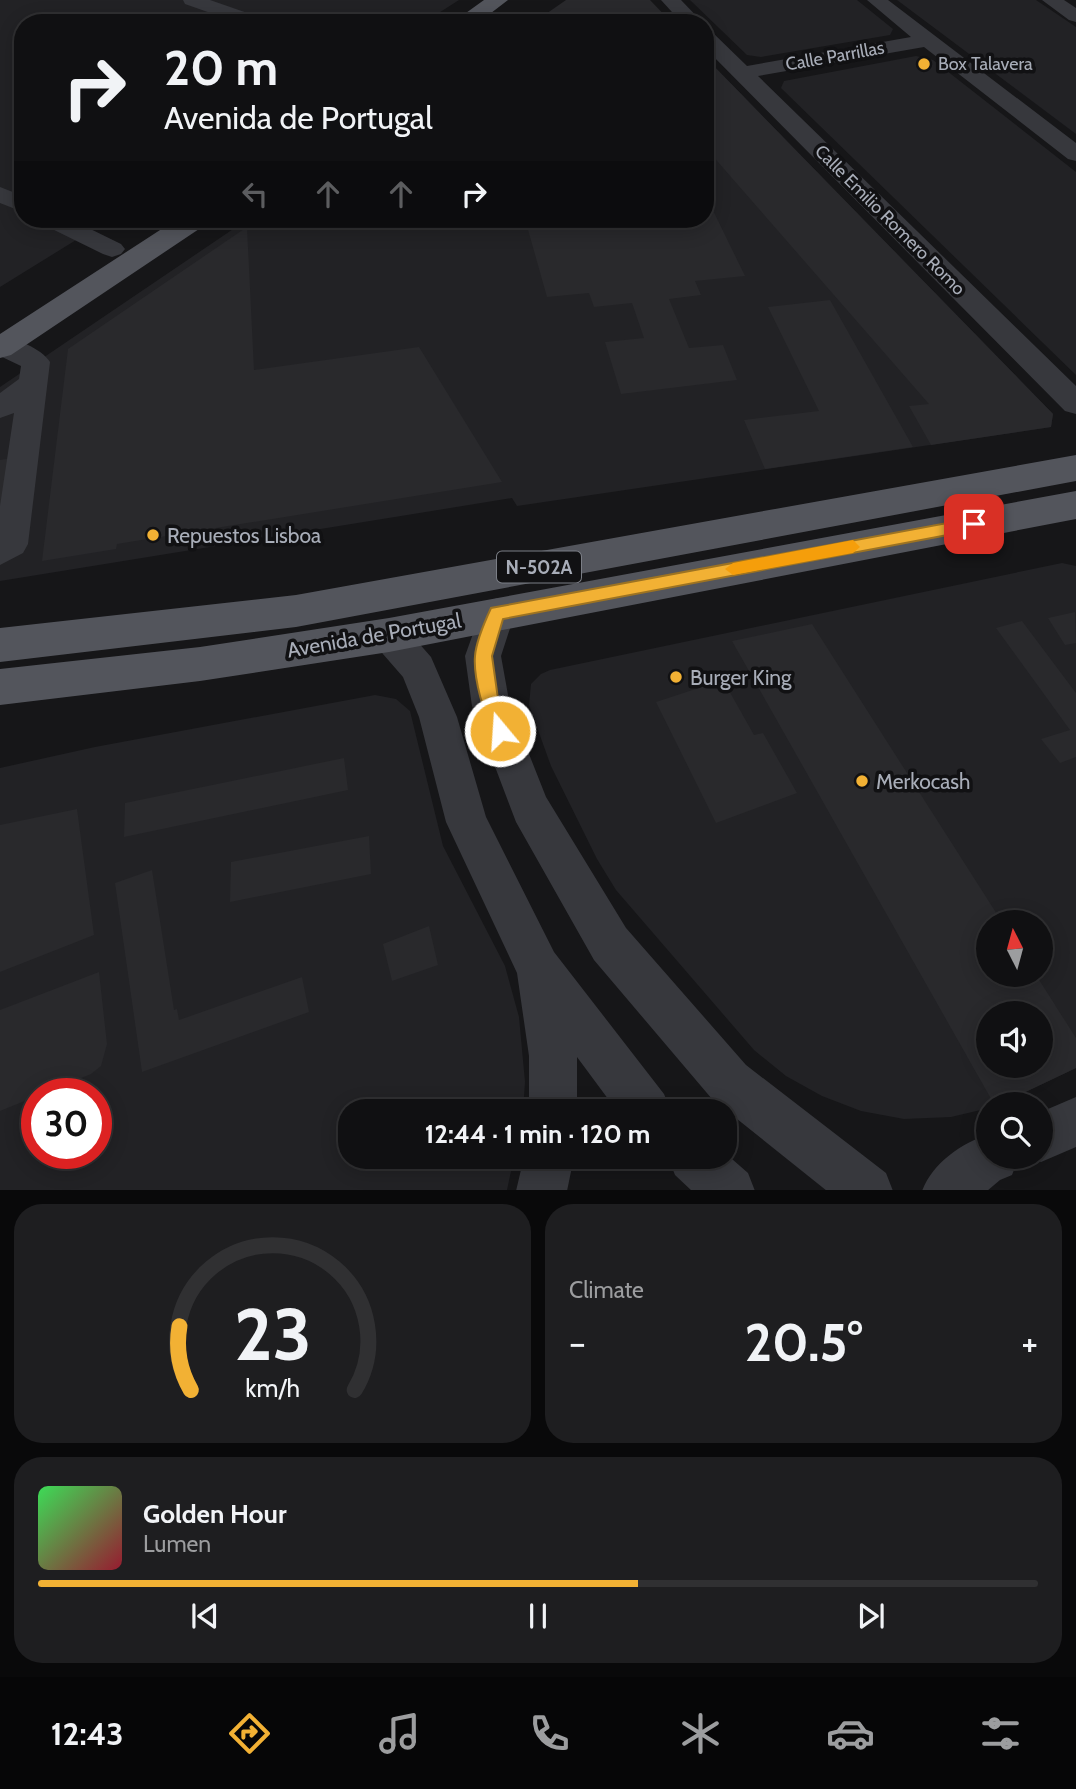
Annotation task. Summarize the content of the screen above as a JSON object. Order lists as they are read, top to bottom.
{
  "streets": {
    "main road": ["N-502A", "Avenida de Portugal"],
    "street": ["Calle Parrillas", "Calle Emilio Romero Romo"]
  },
  "crossings": [
    ["Calle Parrillas", "Calle Emilio Romero Romo"]
  ],
  "places": [
    "Box Talavera",
    "Repuestos Lisboa",
    "Burger King",
    "Merkocash"
  ],
  "north": "top",
  "page": {
    "turn": ["20 m", "Avenida de Portugal"],
    "limit": "30",
    "trip": "12:44 · 1 min · 120 m",
    "tile": "Climate",
    "heat": ["−", "20.5°", "+"],
    "song": ["Golden Hour", "Lumen"],
    "tabs": "12:43",
    "gauge": ["23", "km/h"]
  }
}
